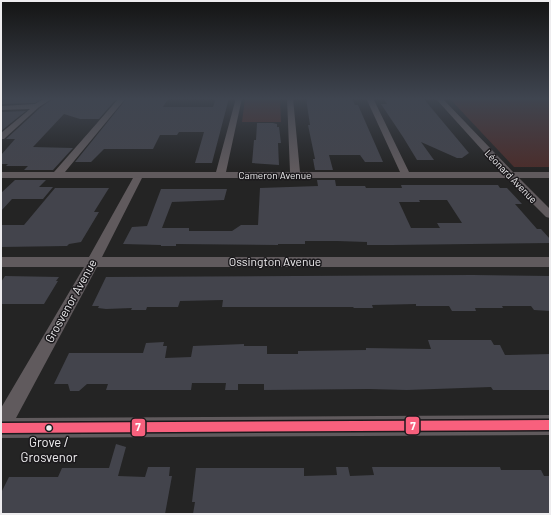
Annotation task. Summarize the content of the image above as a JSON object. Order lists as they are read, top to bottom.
{
  "streets": {
    "street": [
      "Cameron Avenue",
      "Léonard Avenue",
      "Ossington Avenue",
      "Grosvenor Avenue"
    ]
  },
  "crossings": [
    ["Cameron Avenue", "Léonard Avenue"],
    ["Cameron Avenue", "Grosvenor Avenue"],
    ["Ossington Avenue", "Grosvenor Avenue"]
  ],
  "places": ["Grove / Grosvenor"],
  "lines": ["transit line 7"]
}
